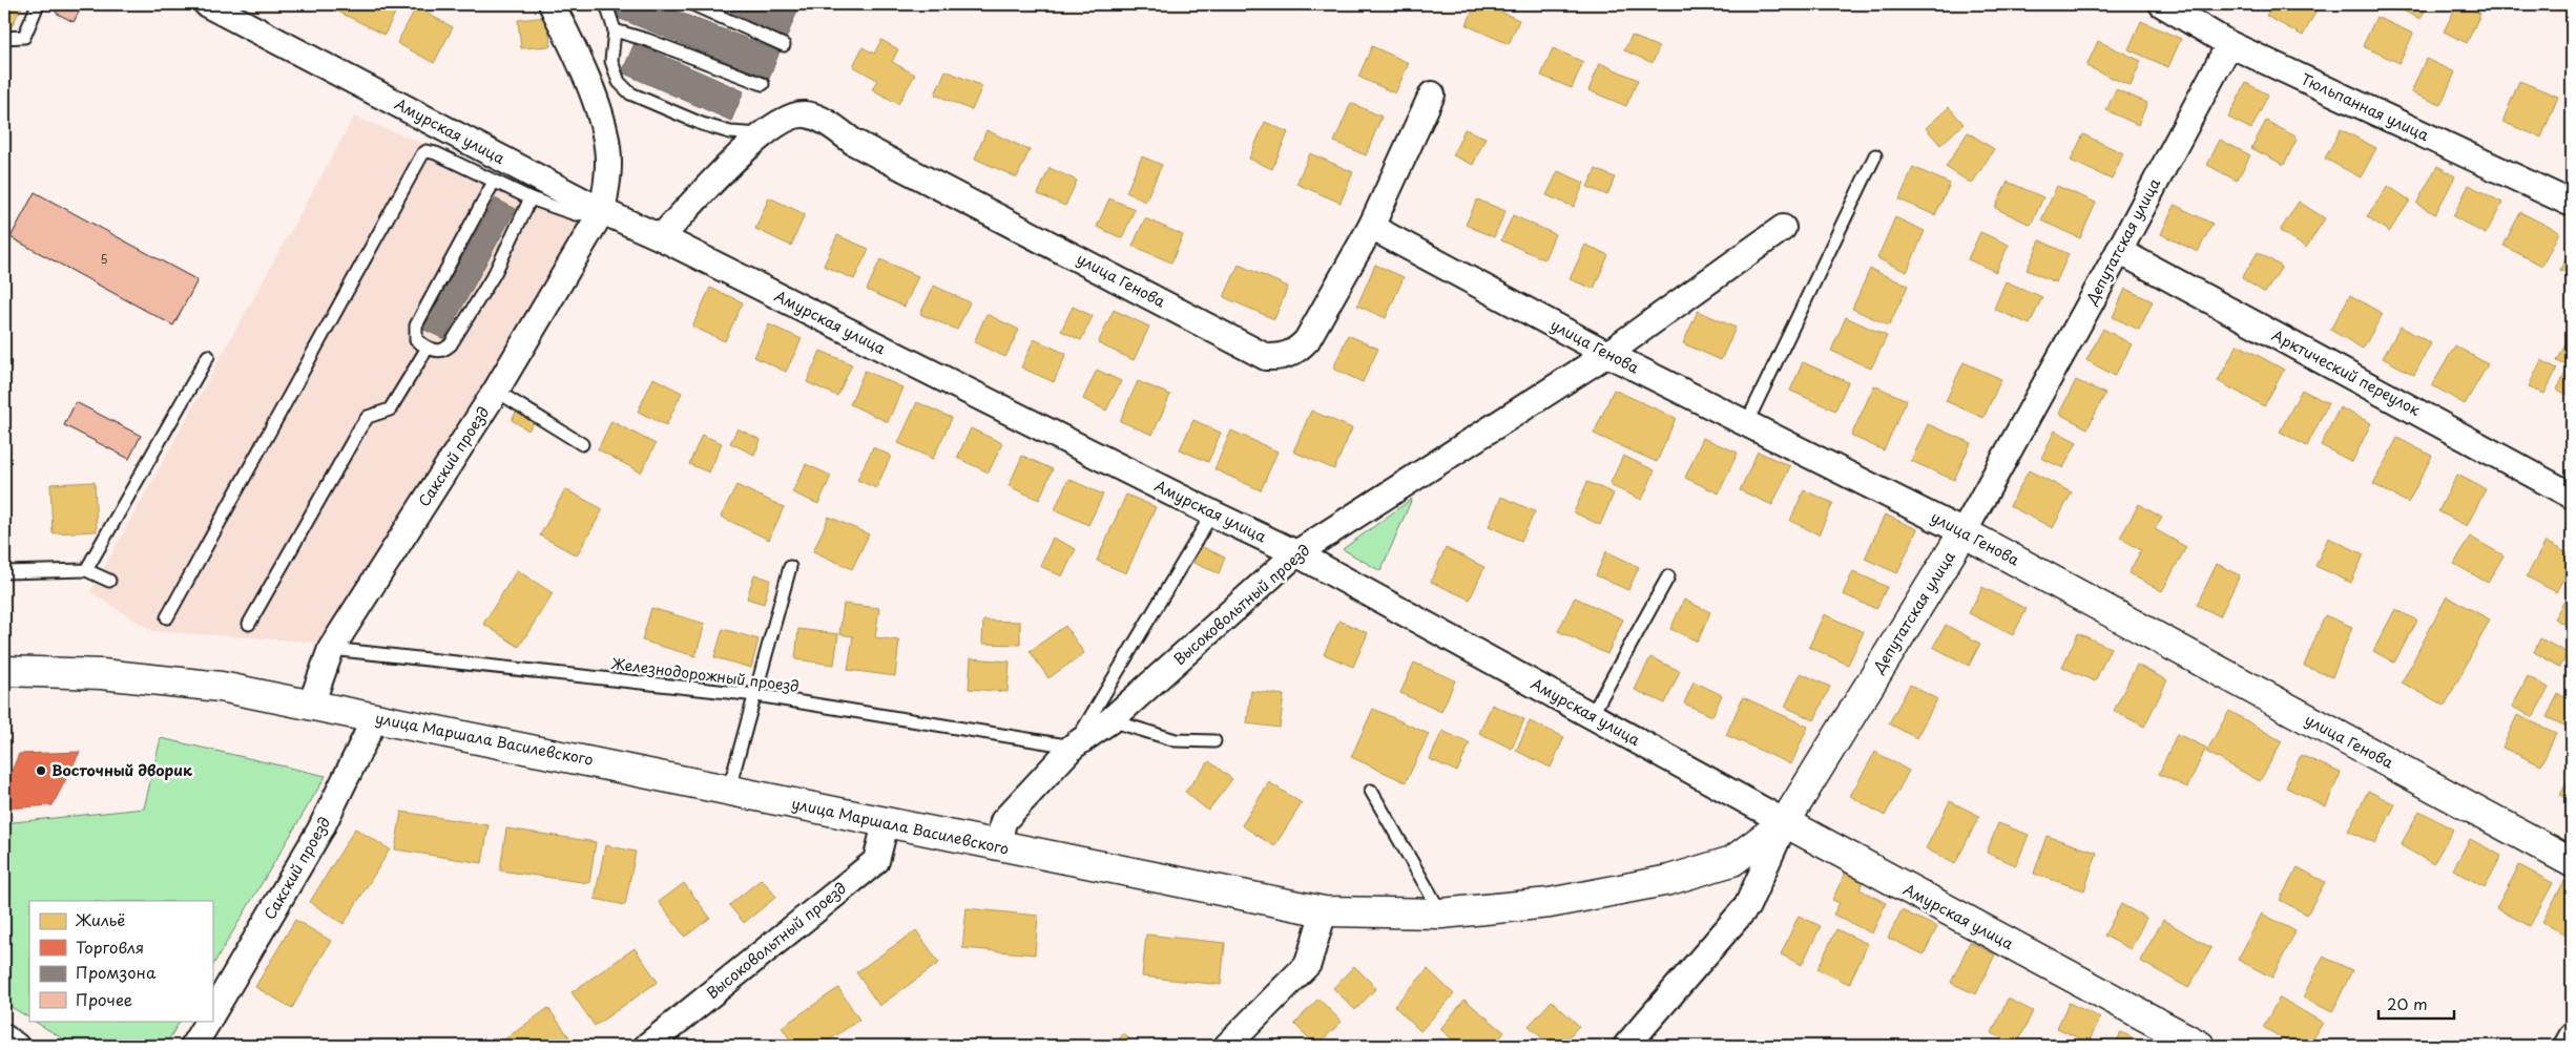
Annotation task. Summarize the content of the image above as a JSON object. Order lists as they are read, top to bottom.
{
  "streets": {
    "main road": [
      "Амурская улица",
      "Депутатская улица",
      "улица Генова",
      "улица Маршала Василевского"
    ],
    "street": [
      "Тюльпанная улица",
      "Арктический переулок",
      "Сакский проезд",
      "Высоковольтный проезд"
    ],
    "lane": ["Железнодорожный проезд"]
  },
  "crossings": [
    ["Тюльпанная улица", "Депутатская улица"],
    ["Амурская улица", "Депутатская улица"],
    ["Амурская улица", "Сакский проезд"],
    ["Амурская улица", "Высоковольтный проезд"],
    ["Амурская улица", "улица Маршала Василевского"],
    ["Депутатская улица", "улица Генова"],
    ["Депутатская улица", "Арктический переулок"],
    ["Депутатская улица", "улица Маршала Василевского"],
    ["улица Генова", "Высоковольтный проезд"],
    ["Сакский проезд", "Железнодорожный проезд"],
    ["Сакский проезд", "улица Маршала Василевского"],
    ["Высоковольтный проезд", "Железнодорожный проезд"],
    ["Высоковольтный проезд", "улица Маршала Василевского"]
  ],
  "places": ["Восточный дворик"],
  "house_numbers": ["5"],
  "legend": [
    "Жильё",
    "Торговля",
    "Промзона",
    "Прочее"
  ],
  "scale_bar": "20 m"
}
